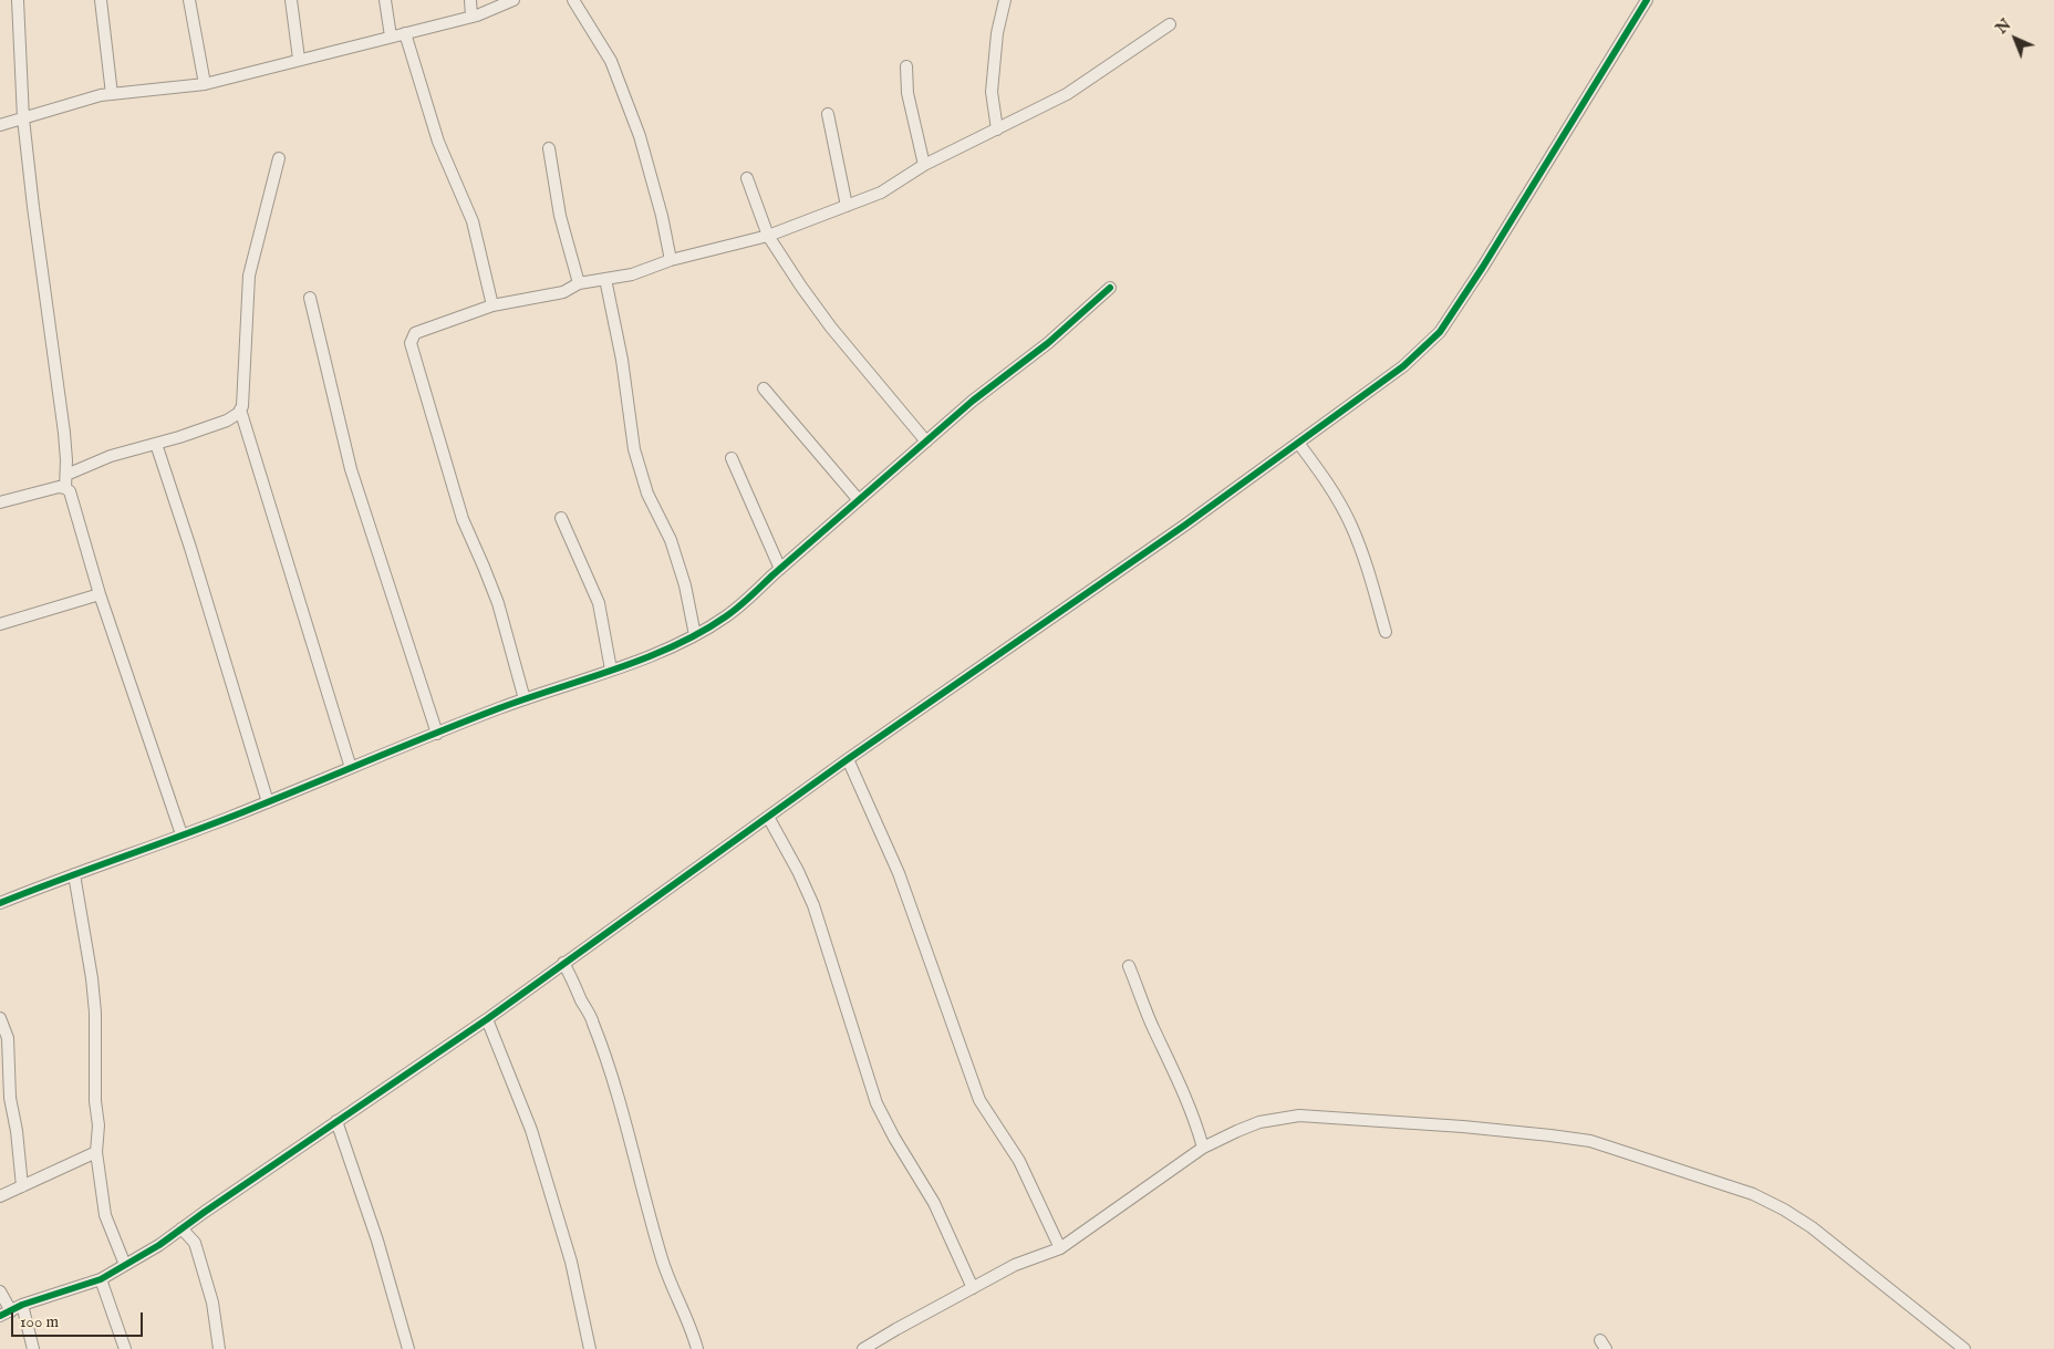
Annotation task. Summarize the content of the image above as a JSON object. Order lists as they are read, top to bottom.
{
  "scale_bar": "100 m",
  "north": "top left"
}
